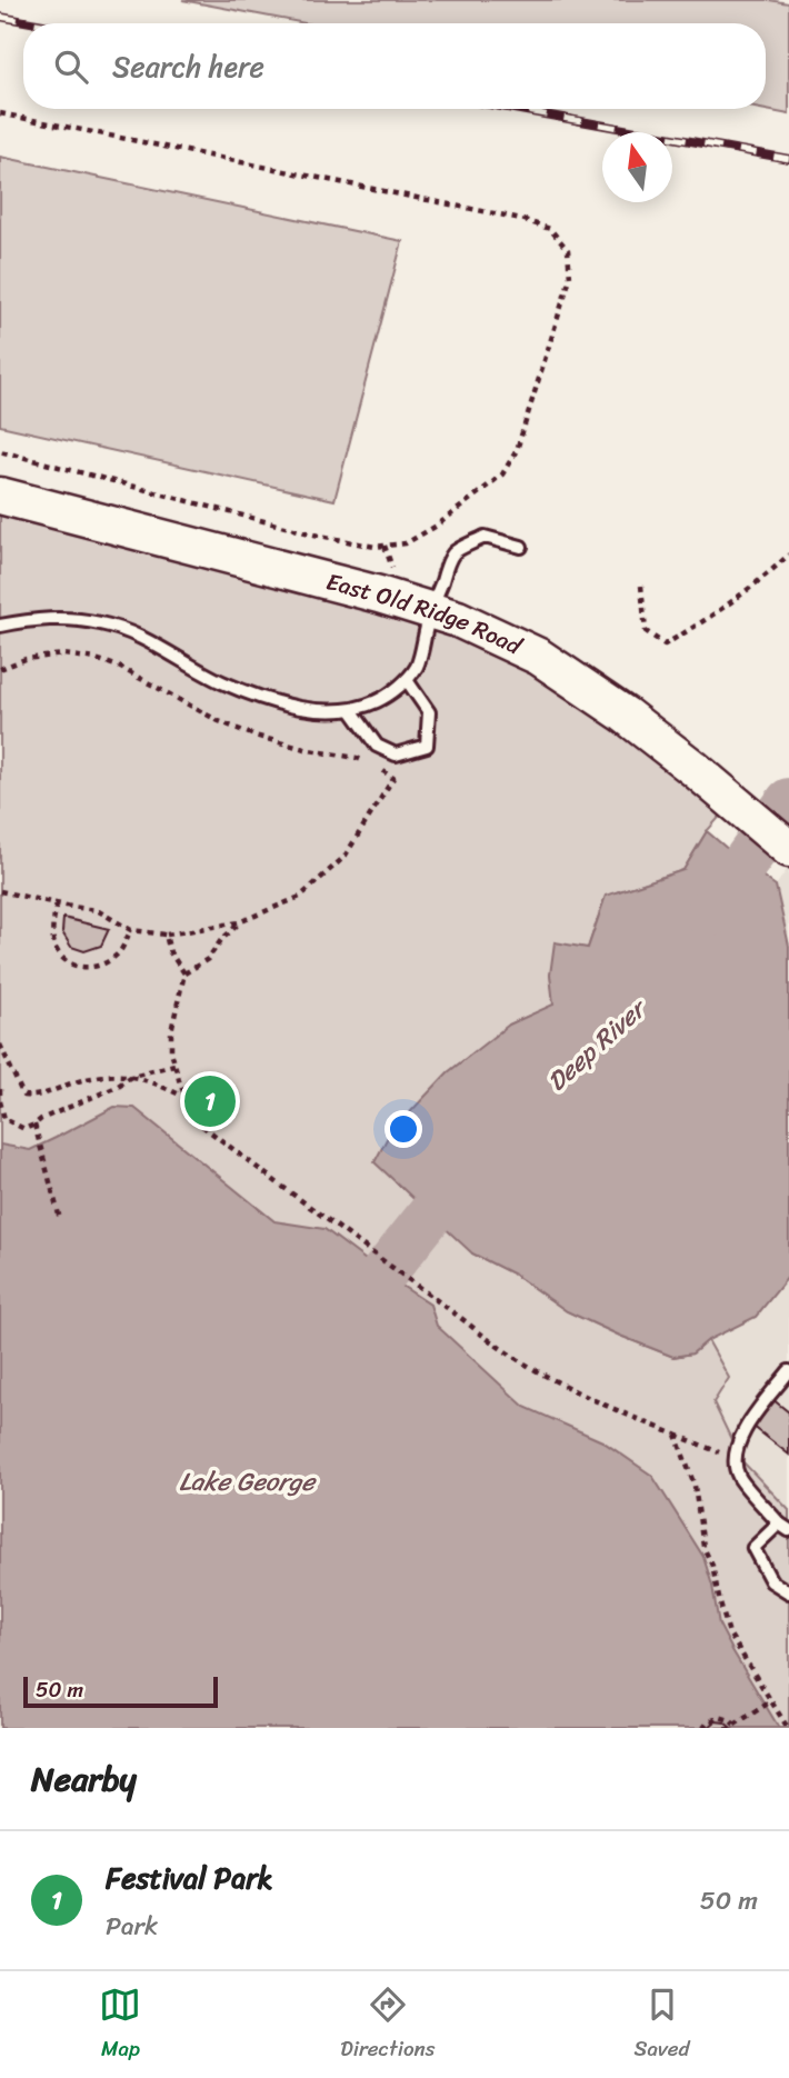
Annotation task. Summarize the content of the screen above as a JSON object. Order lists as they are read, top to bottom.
{
  "streets": {
    "street": ["East Old Ridge Road"]
  },
  "water": ["Deep River", "Lake George"],
  "scale_bar": "50 m",
  "north": "top",
  "page": {
    "search": "Search here",
    "pins": "1",
    "scale": "50 m",
    "heading": "Nearby",
    "list": [
      {
        "mark": "1",
        "name": "Festival Park",
        "note": "Park",
        "value": "50 m"
      }
    ],
    "nav": ["Map", "Directions", "Saved"]
  }
}
